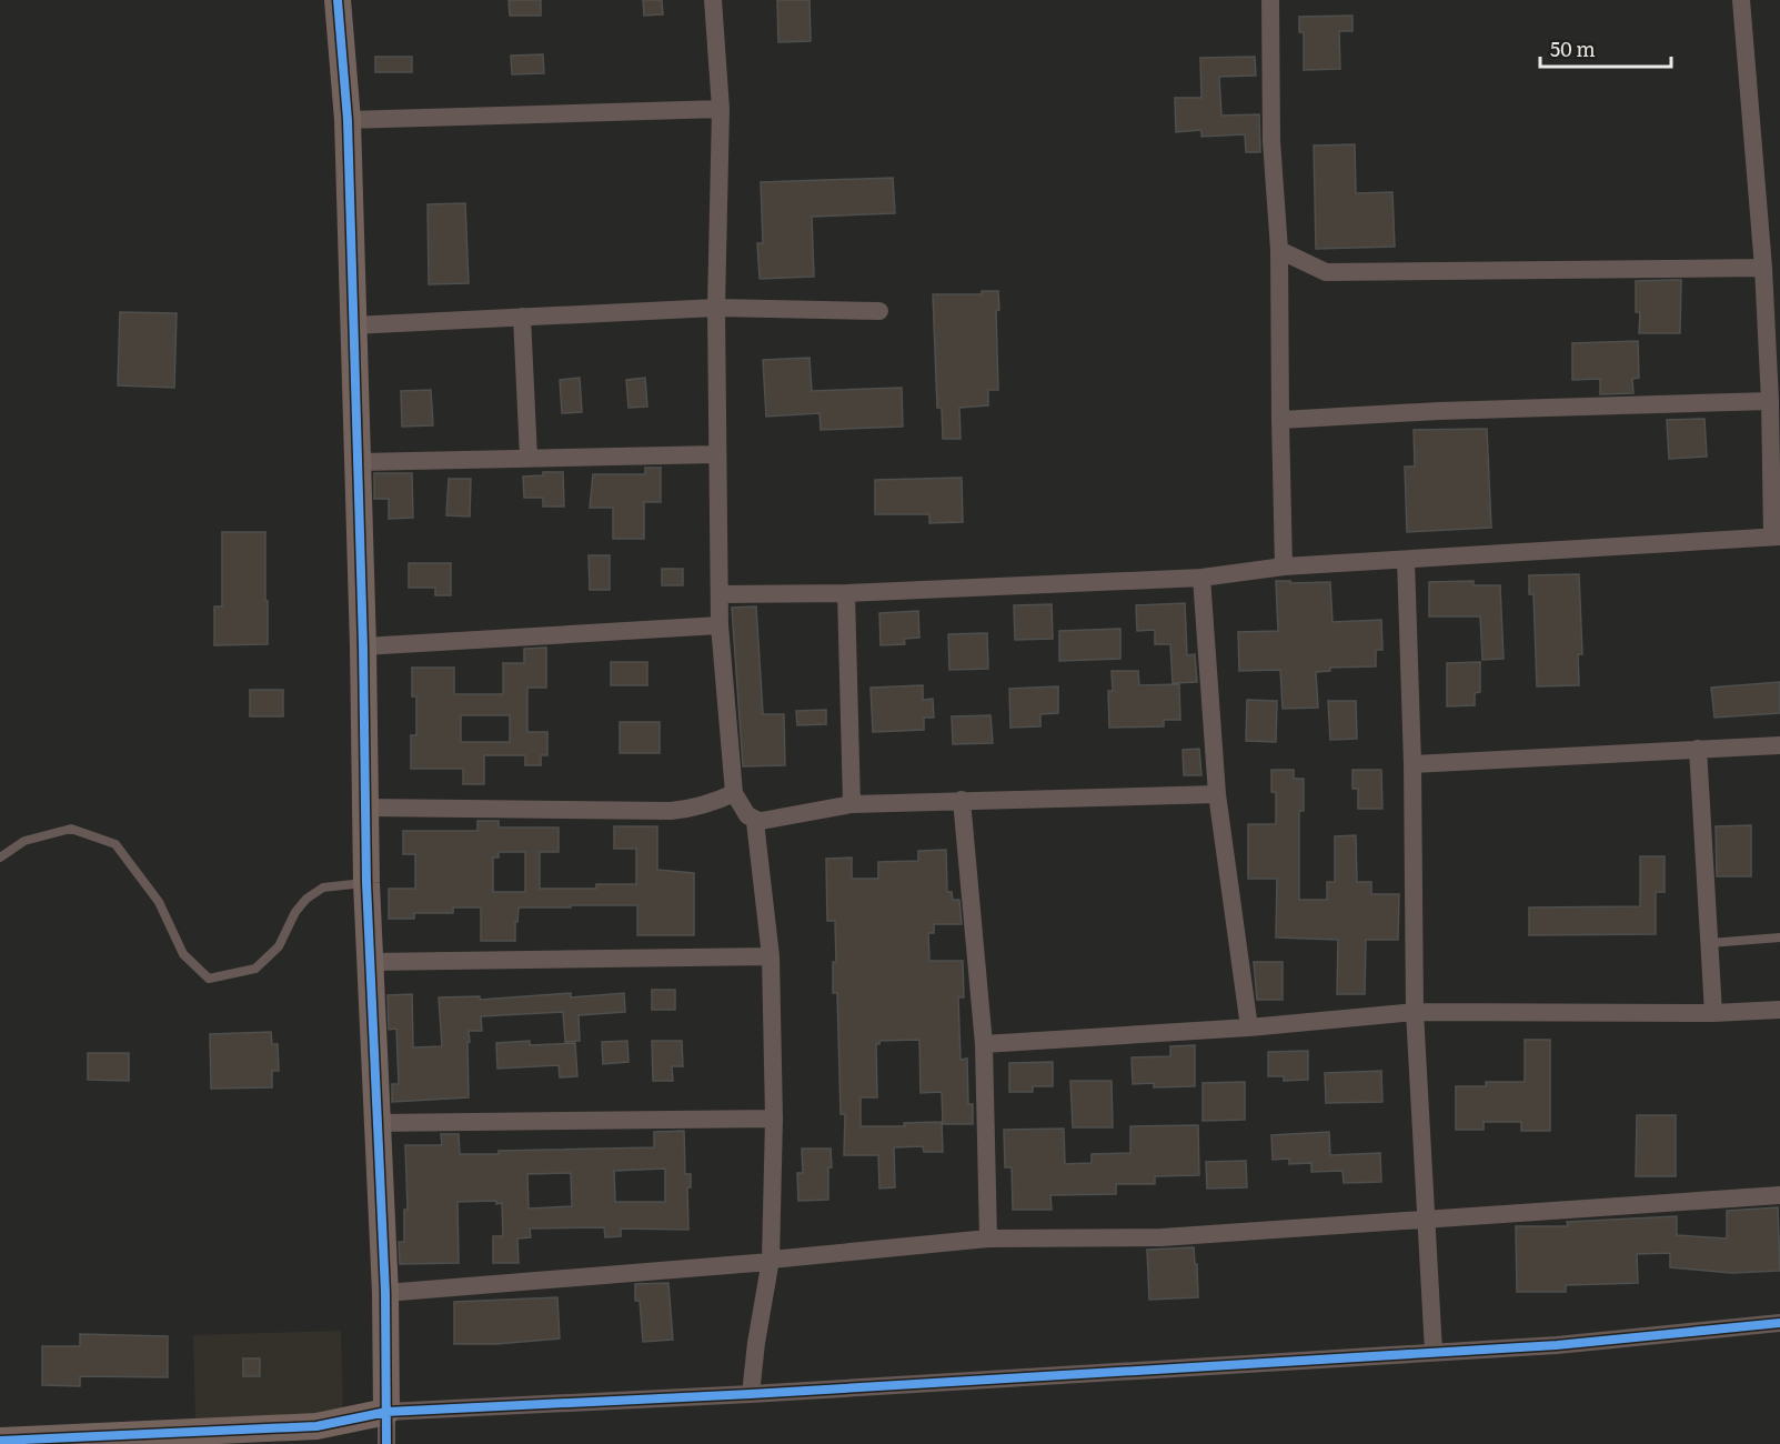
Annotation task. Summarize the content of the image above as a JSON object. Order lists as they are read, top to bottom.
{
  "scale_bar": "50 m"
}
